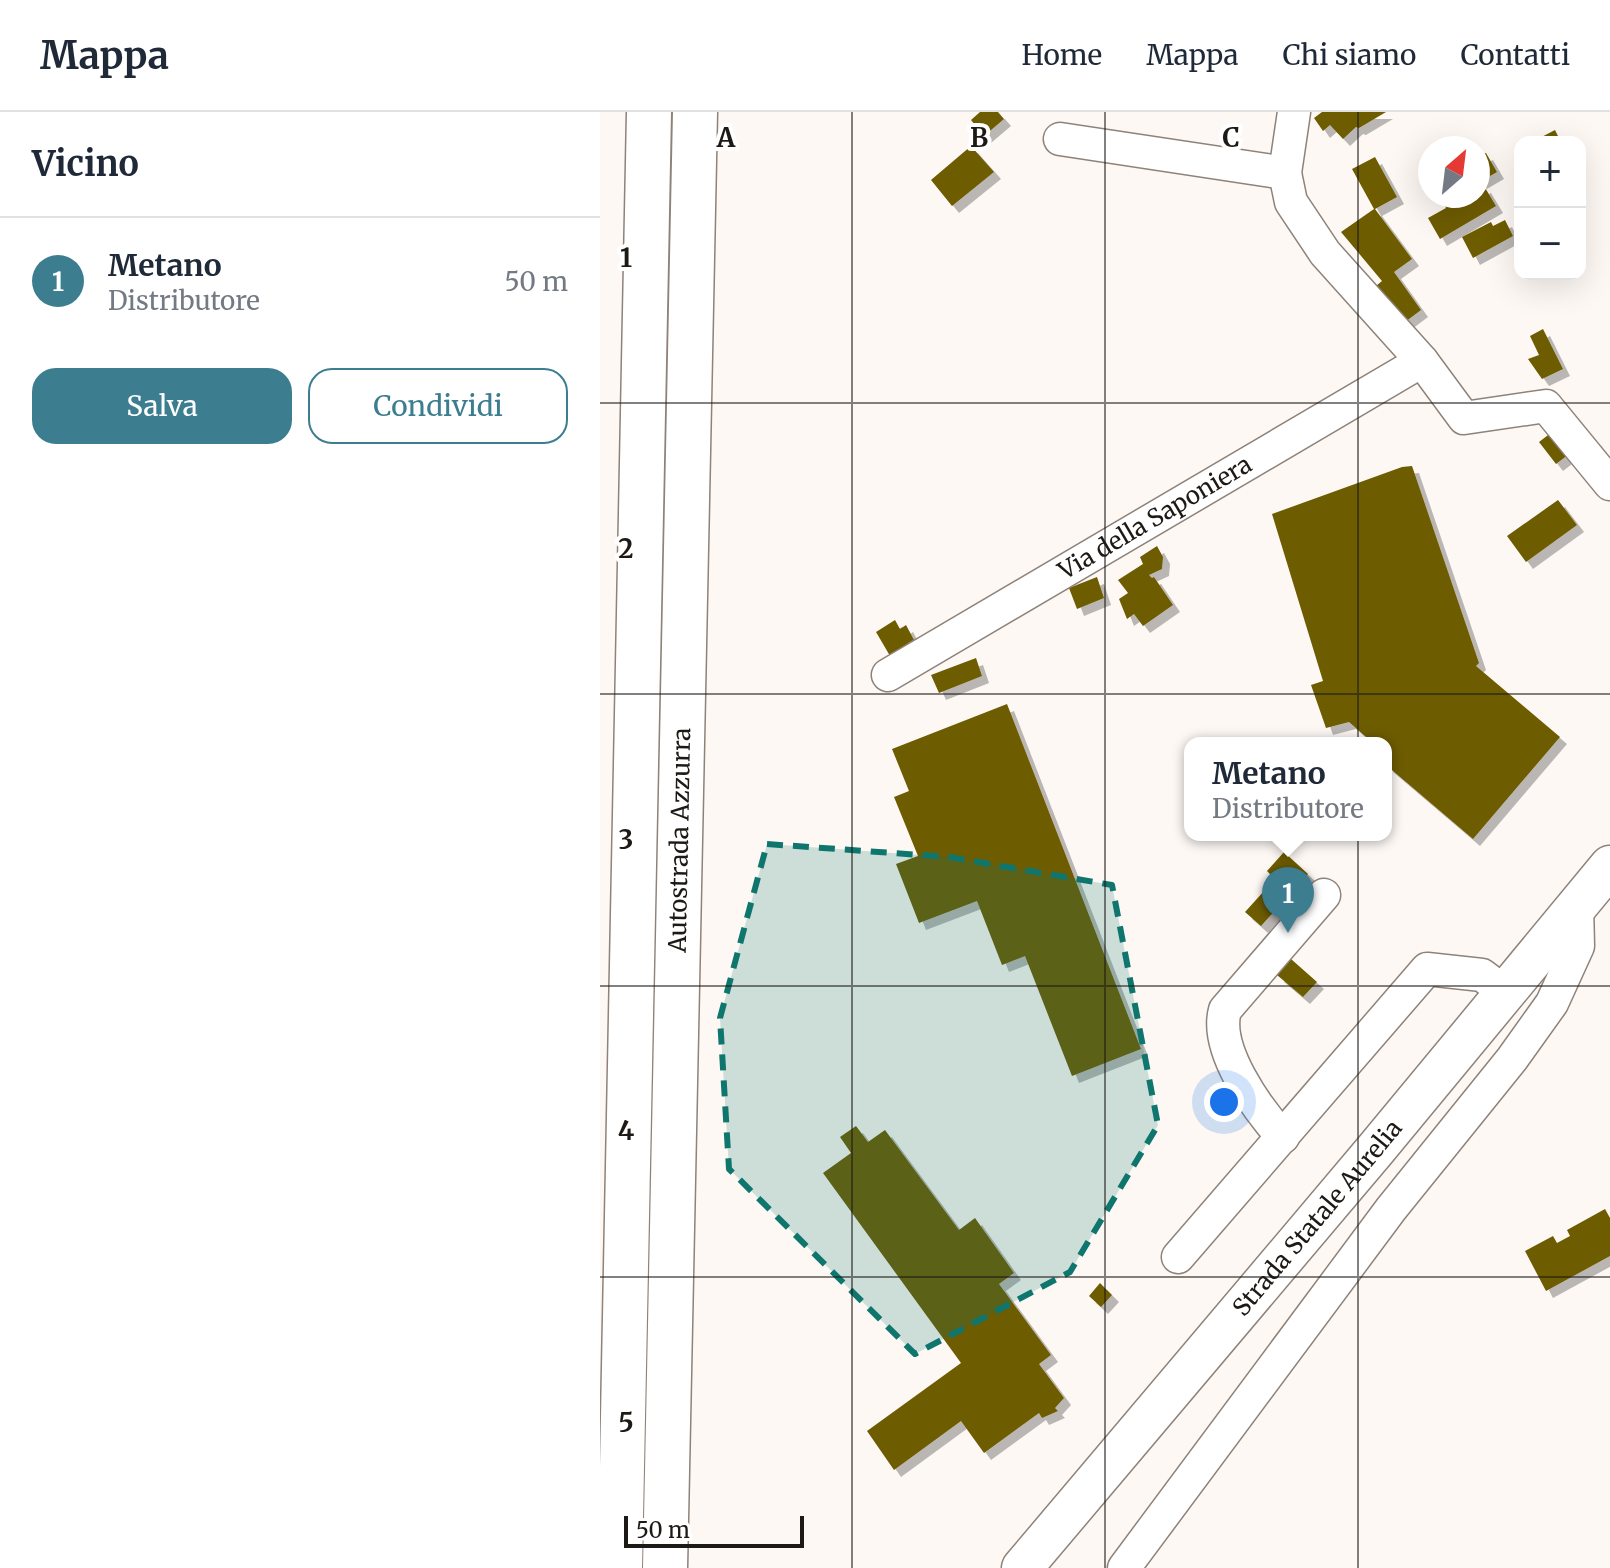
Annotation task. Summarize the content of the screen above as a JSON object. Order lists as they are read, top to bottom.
{
  "streets": {
    "highway": ["Autostrada Azzurra"],
    "main road": ["Strada Statale Aurelia"],
    "street": ["Via della Saponiera"]
  },
  "scale_bar": "50 m",
  "north": "top right",
  "page": {
    "header": "Mappa",
    "nav": [
      "Home",
      "Mappa",
      "Chi siamo",
      "Contatti"
    ],
    "heading": "Vicino",
    "map_buttons": ["+", "−"],
    "list": [
      {
        "mark": "1",
        "name": "Metano",
        "note": "Distributore",
        "value": "50 m"
      }
    ],
    "buttons": ["Salva", "Condividi"],
    "popup": ["Metano", "Distributore"],
    "pins": "1",
    "scale": "50 m"
  },
  "grid": {
    "columns": ["A", "B", "C"],
    "rows": [
      "1",
      "2",
      "3",
      "4",
      "5"
    ]
  }
}
